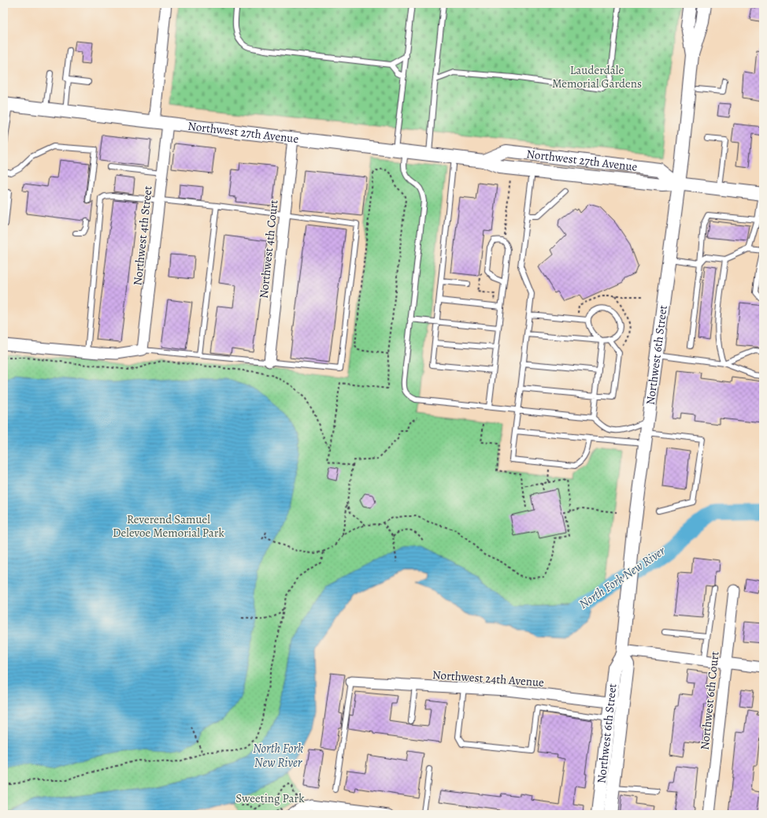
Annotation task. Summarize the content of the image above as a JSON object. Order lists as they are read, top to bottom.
{
  "streets": {
    "street": [
      "Northwest 27th Avenue",
      "Northwest 4th Street",
      "Northwest 4th Court",
      "Northwest 6th Street",
      "Northwest 24th Avenue",
      "Northwest 6th Court"
    ]
  },
  "crossings": [
    ["Northwest 27th Avenue", "Northwest 4th Street"],
    ["Northwest 27th Avenue", "Northwest 4th Court"],
    ["Northwest 27th Avenue", "Northwest 6th Street"],
    ["Northwest 6th Street", "Northwest 24th Avenue"]
  ],
  "water": ["North Fork New River"],
  "parks": ["Lauderdale Memorial Gardens", "Reverend Samuel Delevoe Memorial Park", "Sweeting Park"]
}
